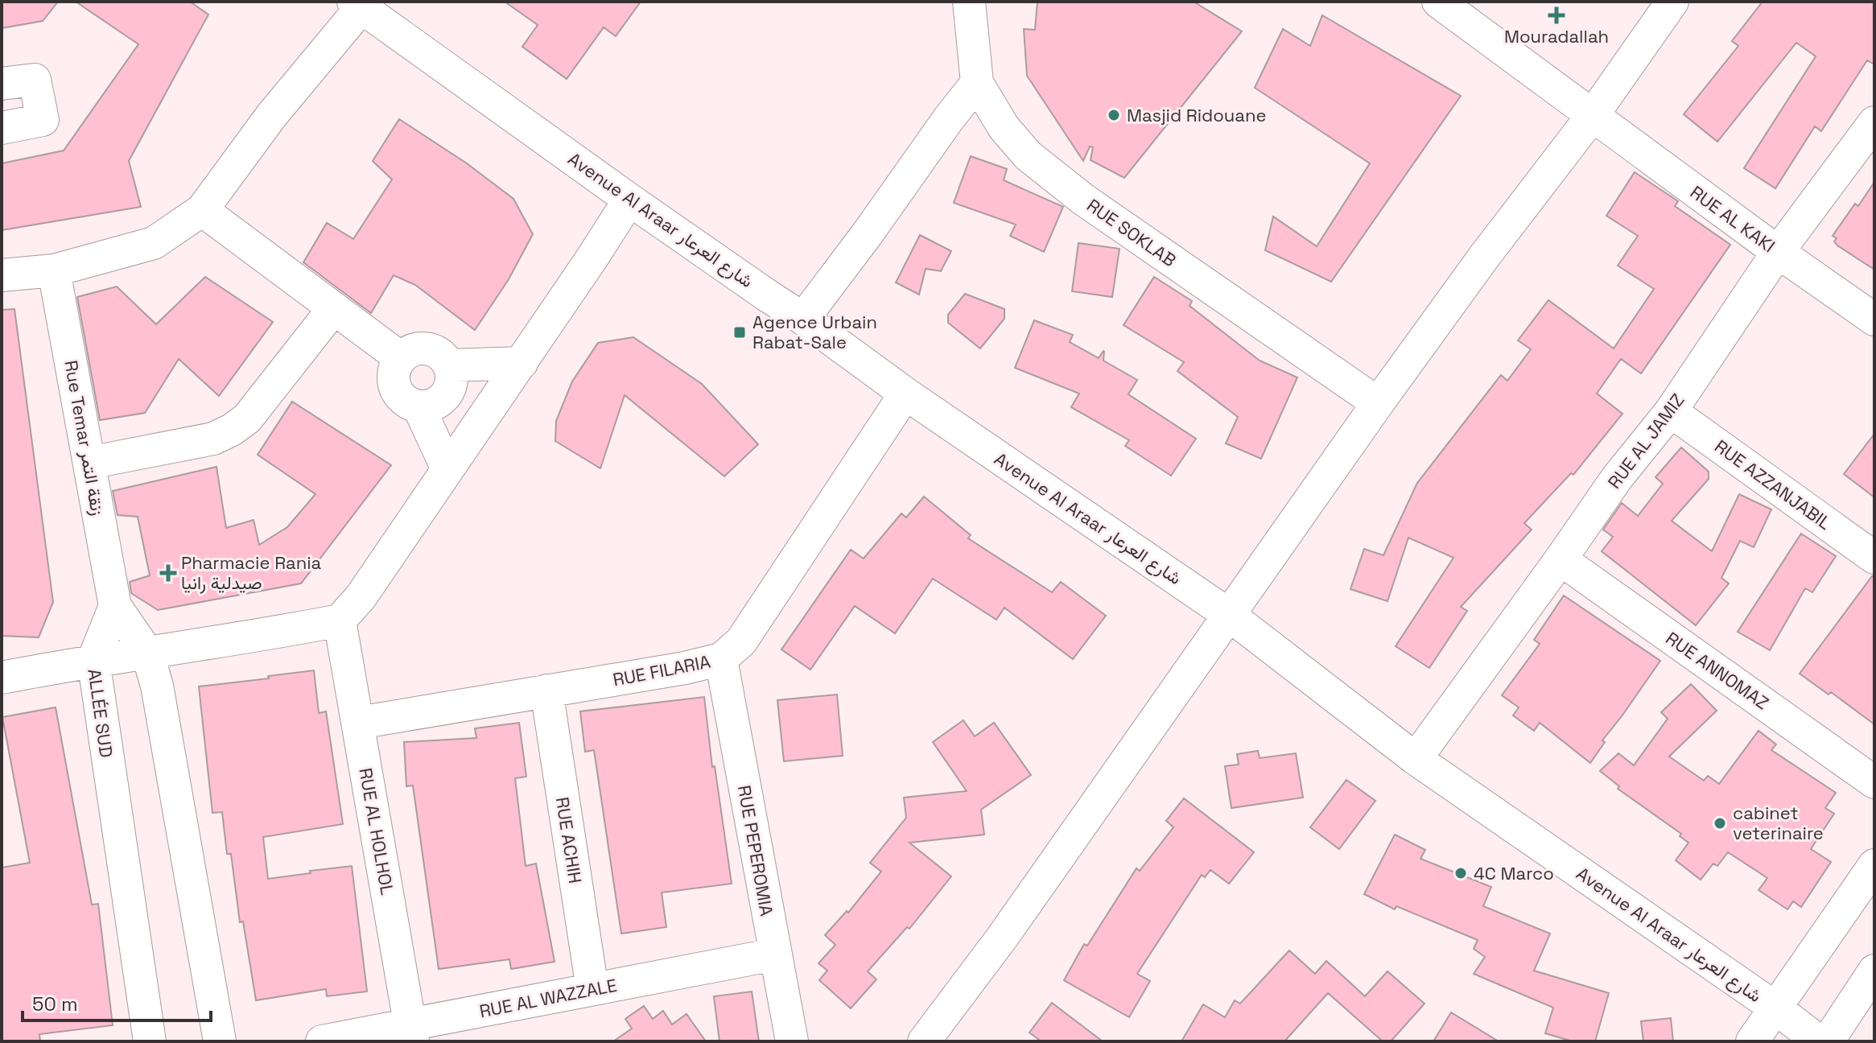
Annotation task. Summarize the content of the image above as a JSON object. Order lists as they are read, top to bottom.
{
  "streets": {
    "street": [
      "RUE AL KAKI",
      "Avenue Al Araar شارع العرعار",
      "RUE SOKLAB",
      "Rue Temar زنقة التمر",
      "RUE AL JAMIZ",
      "RUE AZZANJABIL",
      "RUE FILARIA",
      "RUE ANNOMAZ",
      "ALLÉE SUD",
      "RUE AL HOLHOL",
      "RUE ACHIH",
      "RUE PEPEROMIA",
      "RUE AL WAZZALE"
    ]
  },
  "crossings": [
    ["RUE AL KAKI", "RUE AL JAMIZ"],
    ["Avenue Al Araar شارع العرعار", "RUE AL JAMIZ"],
    ["Avenue Al Araar شارع العرعار", "RUE FILARIA"],
    ["Rue Temar زنقة التمر", "ALLÉE SUD"],
    ["RUE AL JAMIZ", "RUE AZZANJABIL"],
    ["RUE AL JAMIZ", "RUE ANNOMAZ"],
    ["RUE FILARIA", "RUE AL HOLHOL"],
    ["RUE FILARIA", "RUE ACHIH"],
    ["RUE FILARIA", "RUE PEPEROMIA"],
    ["RUE AL HOLHOL", "RUE AL WAZZALE"],
    ["RUE ACHIH", "RUE AL WAZZALE"],
    ["RUE PEPEROMIA", "RUE AL WAZZALE"]
  ],
  "places": {
    "health": ["Mouradallah", "Pharmacie Rania صيدلية رانيا"],
    "other": ["Masjid Ridouane", "cabinet veterinaire", "4C Marco"],
    "transit": ["Agence Urbain Rabat-Sale"]
  },
  "scale_bar": "50 m"
}
